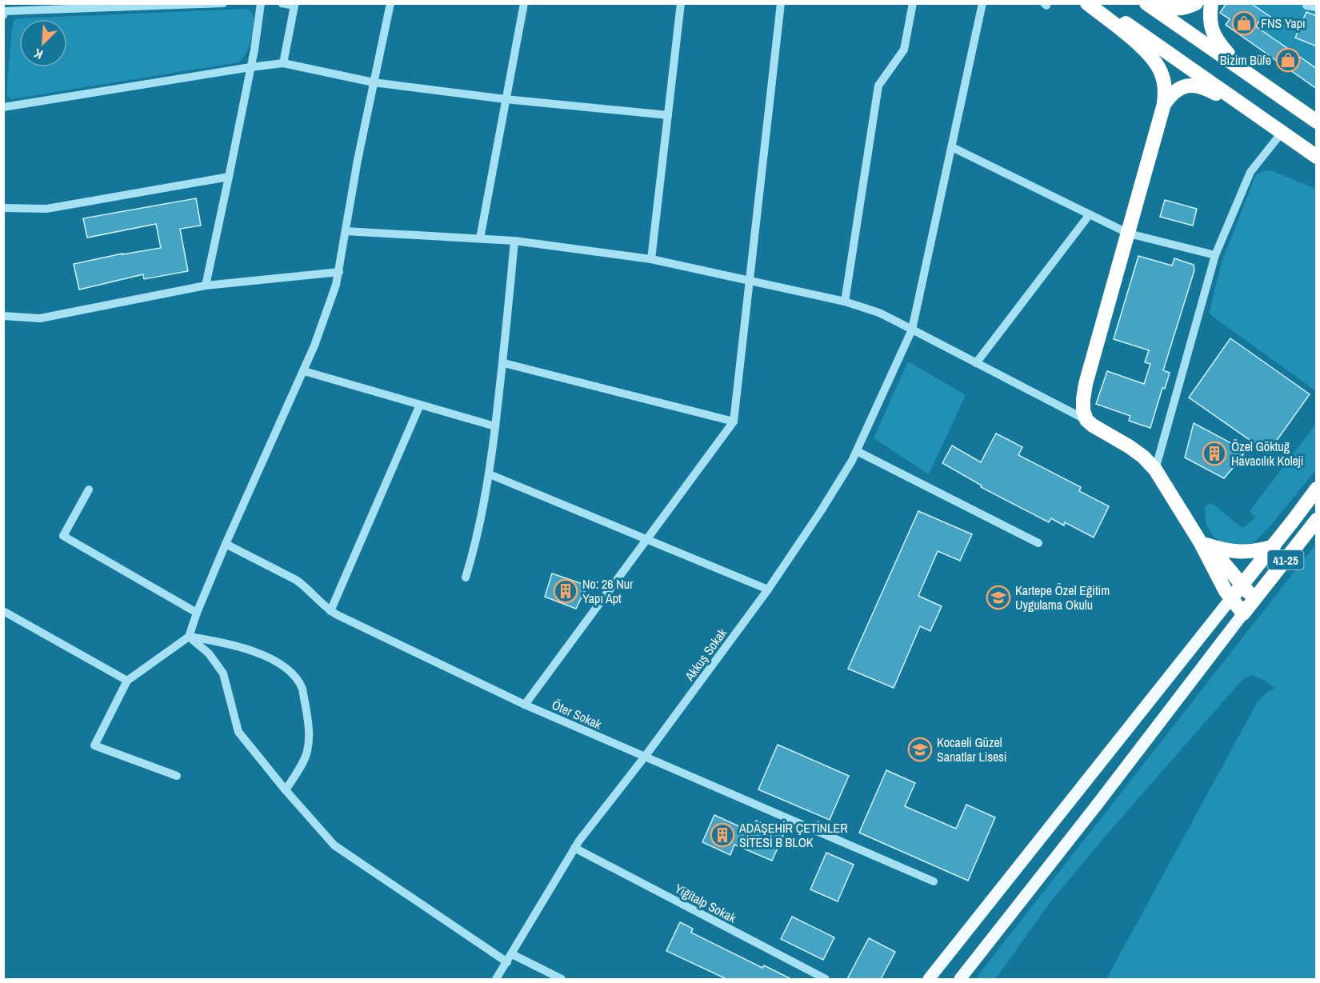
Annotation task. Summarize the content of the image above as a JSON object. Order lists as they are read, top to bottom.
{
  "streets": {
    "highway": ["41-25"],
    "street": ["Akkuş Sokak", "Öter Sokak", "Yiğitalp Sokak"]
  },
  "crossings": [
    ["Akkuş Sokak", "Öter Sokak"],
    ["Akkuş Sokak", "Yiğitalp Sokak"]
  ],
  "places": {
    "shop": ["FNS Yapı", "Bizim Büfe"],
    "building": ["Özel Göktuğ Havacılık Koleji", "No: 26 Nur Yapı Apt", "ADAŞEHİR ÇETİNLER SİTESİ B BLOK"],
    "school or university": ["Kartepe Özel Eğitim Uygulama Okulu", "Kocaeli Güzel Sanatlar Lisesi"]
  },
  "north": "bottom left"
}
